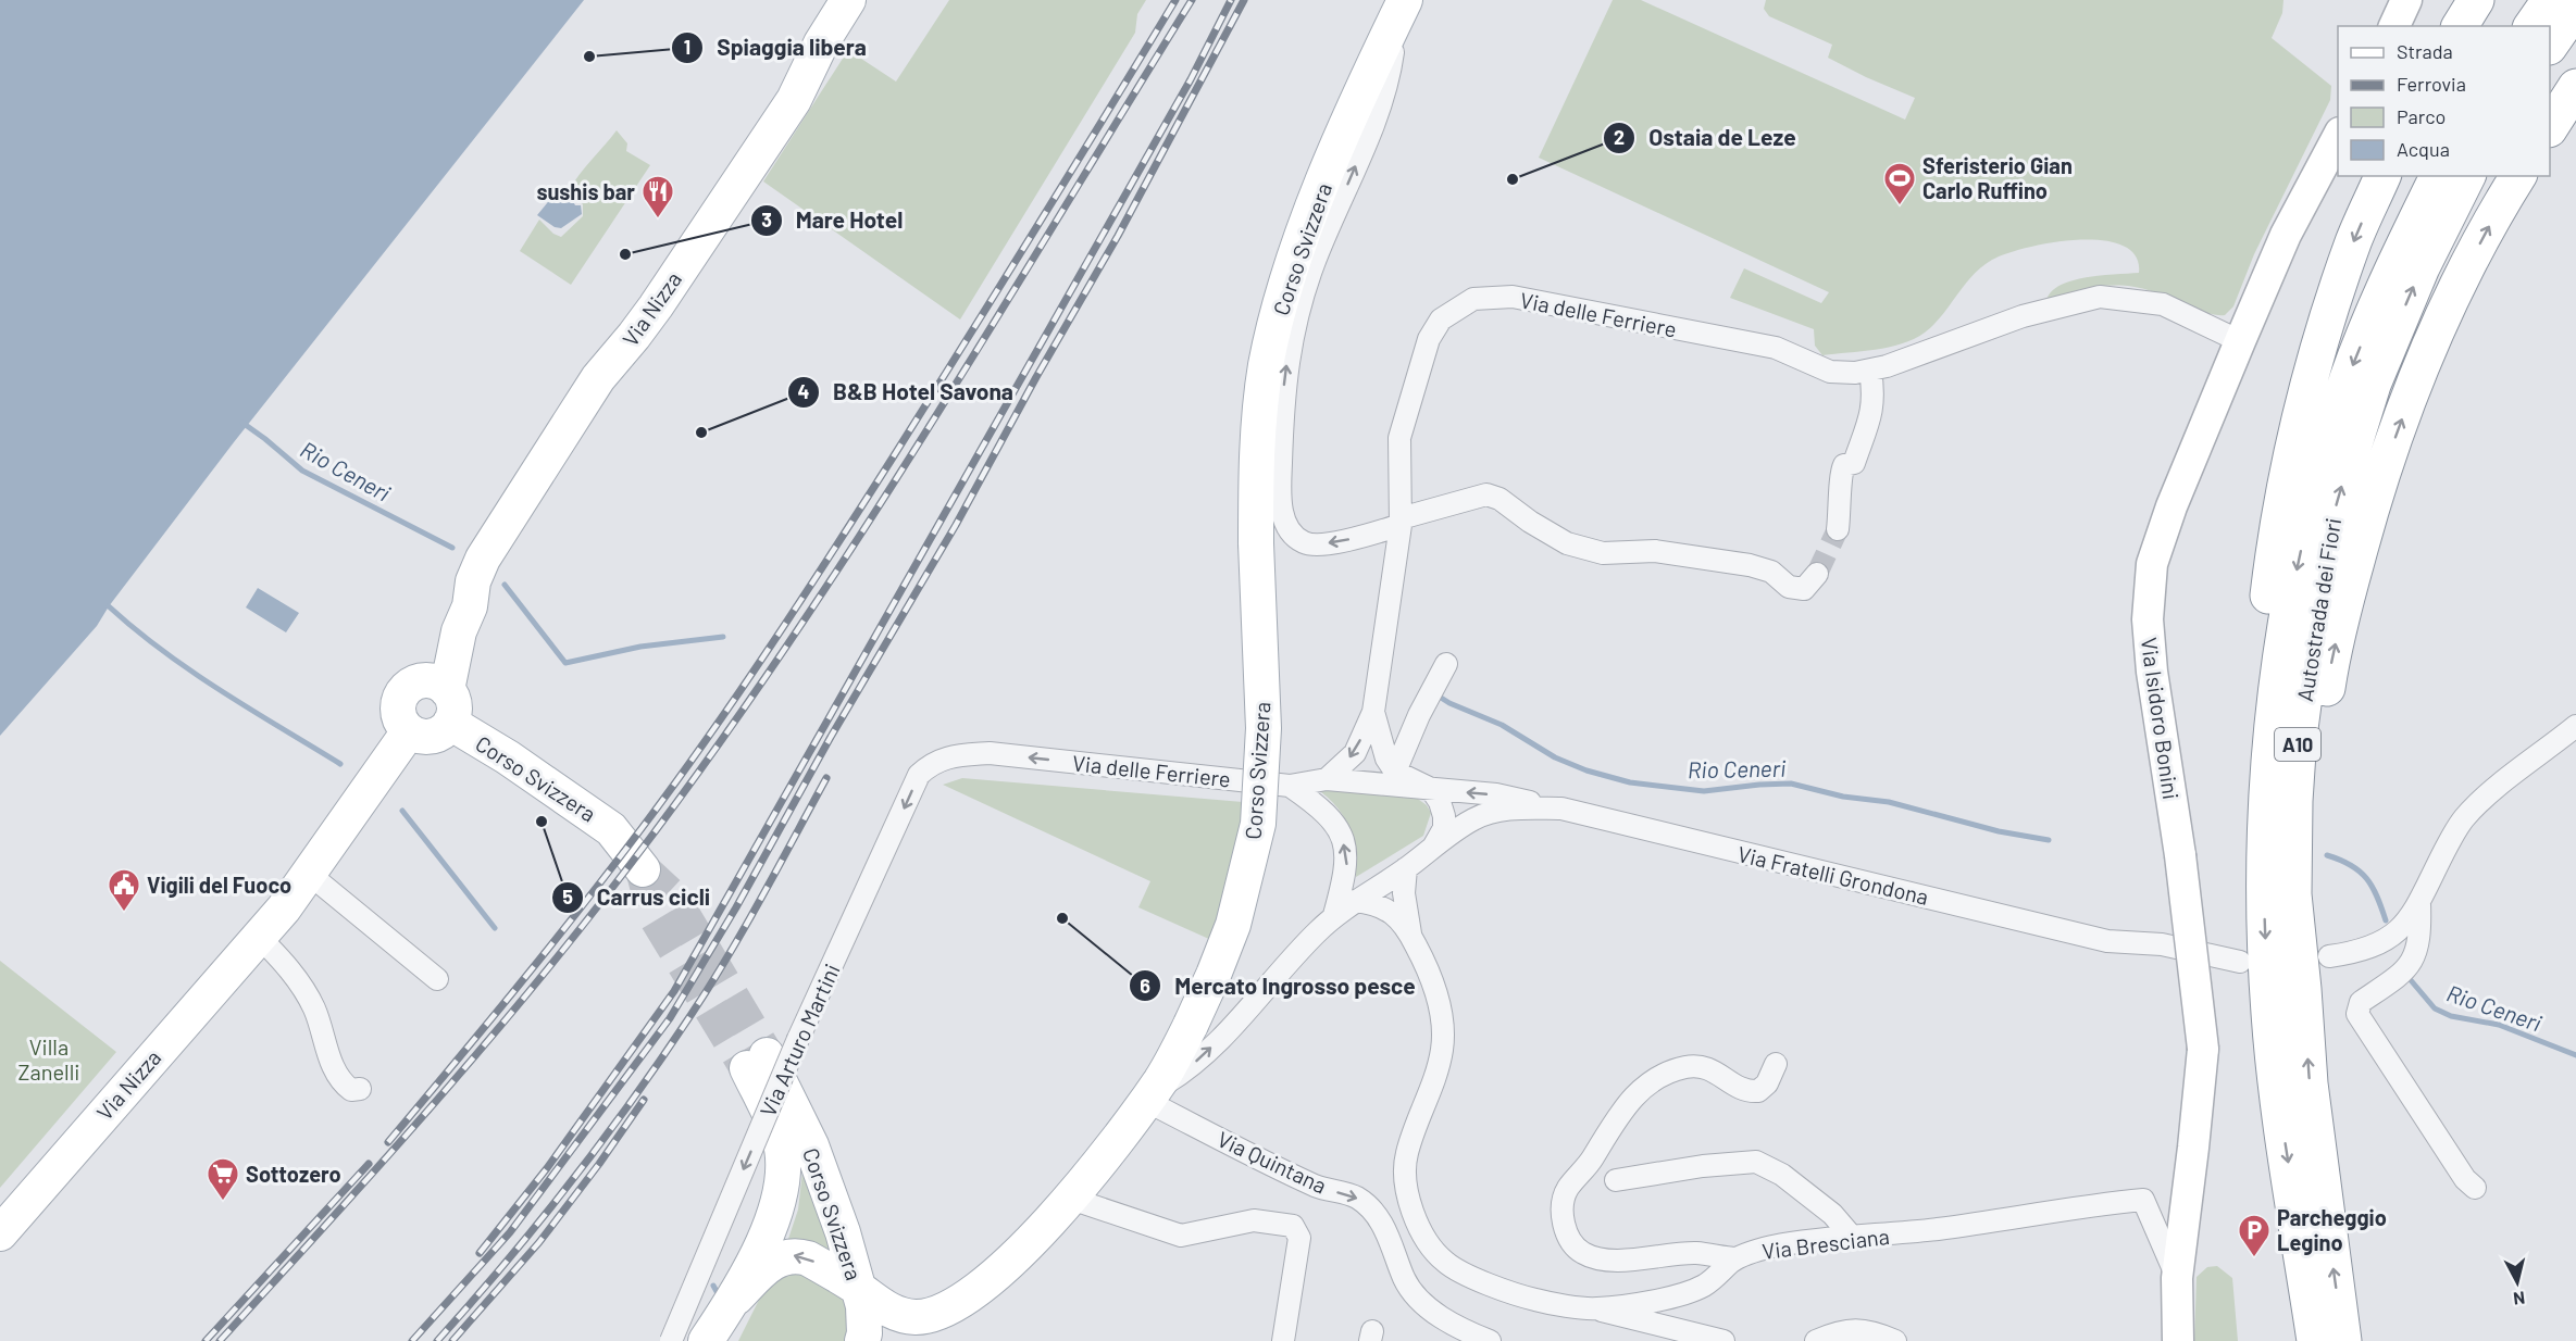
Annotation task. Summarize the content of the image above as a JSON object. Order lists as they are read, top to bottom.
{
  "streets": {
    "highway": ["Autostrada dei Fiori", "A10"],
    "main road": ["Corso Svizzera", "Via Nizza"],
    "street": [
      "Via delle Ferriere",
      "Via Isidoro Bonini",
      "Via Fratelli Grondona",
      "Via Arturo Martini",
      "Via Quintana",
      "Via Bresciana"
    ]
  },
  "crossings": [
    ["Corso Svizzera", "Via Nizza"],
    ["Corso Svizzera", "Via Fratelli Grondona"],
    ["Corso Svizzera", "Via Quintana"],
    ["Via delle Ferriere", "Via Isidoro Bonini"],
    ["Via delle Ferriere", "Via Fratelli Grondona"],
    ["Via delle Ferriere", "Via Arturo Martini"],
    ["Autostrada dei Fiori", "A10"],
    ["Via Isidoro Bonini", "Via Bresciana"],
    ["Via Fratelli Grondona", "Via Quintana"],
    ["Via Fratelli Grondona", "Via Bresciana"]
  ],
  "one_way": ["Via Arturo Martini", "Via Quintana"],
  "water": ["Rio Ceneri"],
  "parks": ["Villa Zanelli"],
  "places": {
    "other": [
      "Spiaggia libera",
      "Ostaia de Leze",
      "Mare Hotel",
      "B&B Hotel Savona",
      "Carrus cicli",
      "Mercato Ingrosso pesce"
    ],
    "sports": ["Sferisterio Gian Carlo Ruffino"],
    "restaurant": ["sushis bar"],
    "public building": ["Vigili del Fuoco"],
    "supermarket": ["Sottozero"],
    "parking": ["Parcheggio Legino"]
  },
  "legend": [
    "Strada",
    "Ferrovia",
    "Parco",
    "Acqua"
  ],
  "north": "bottom"
}
